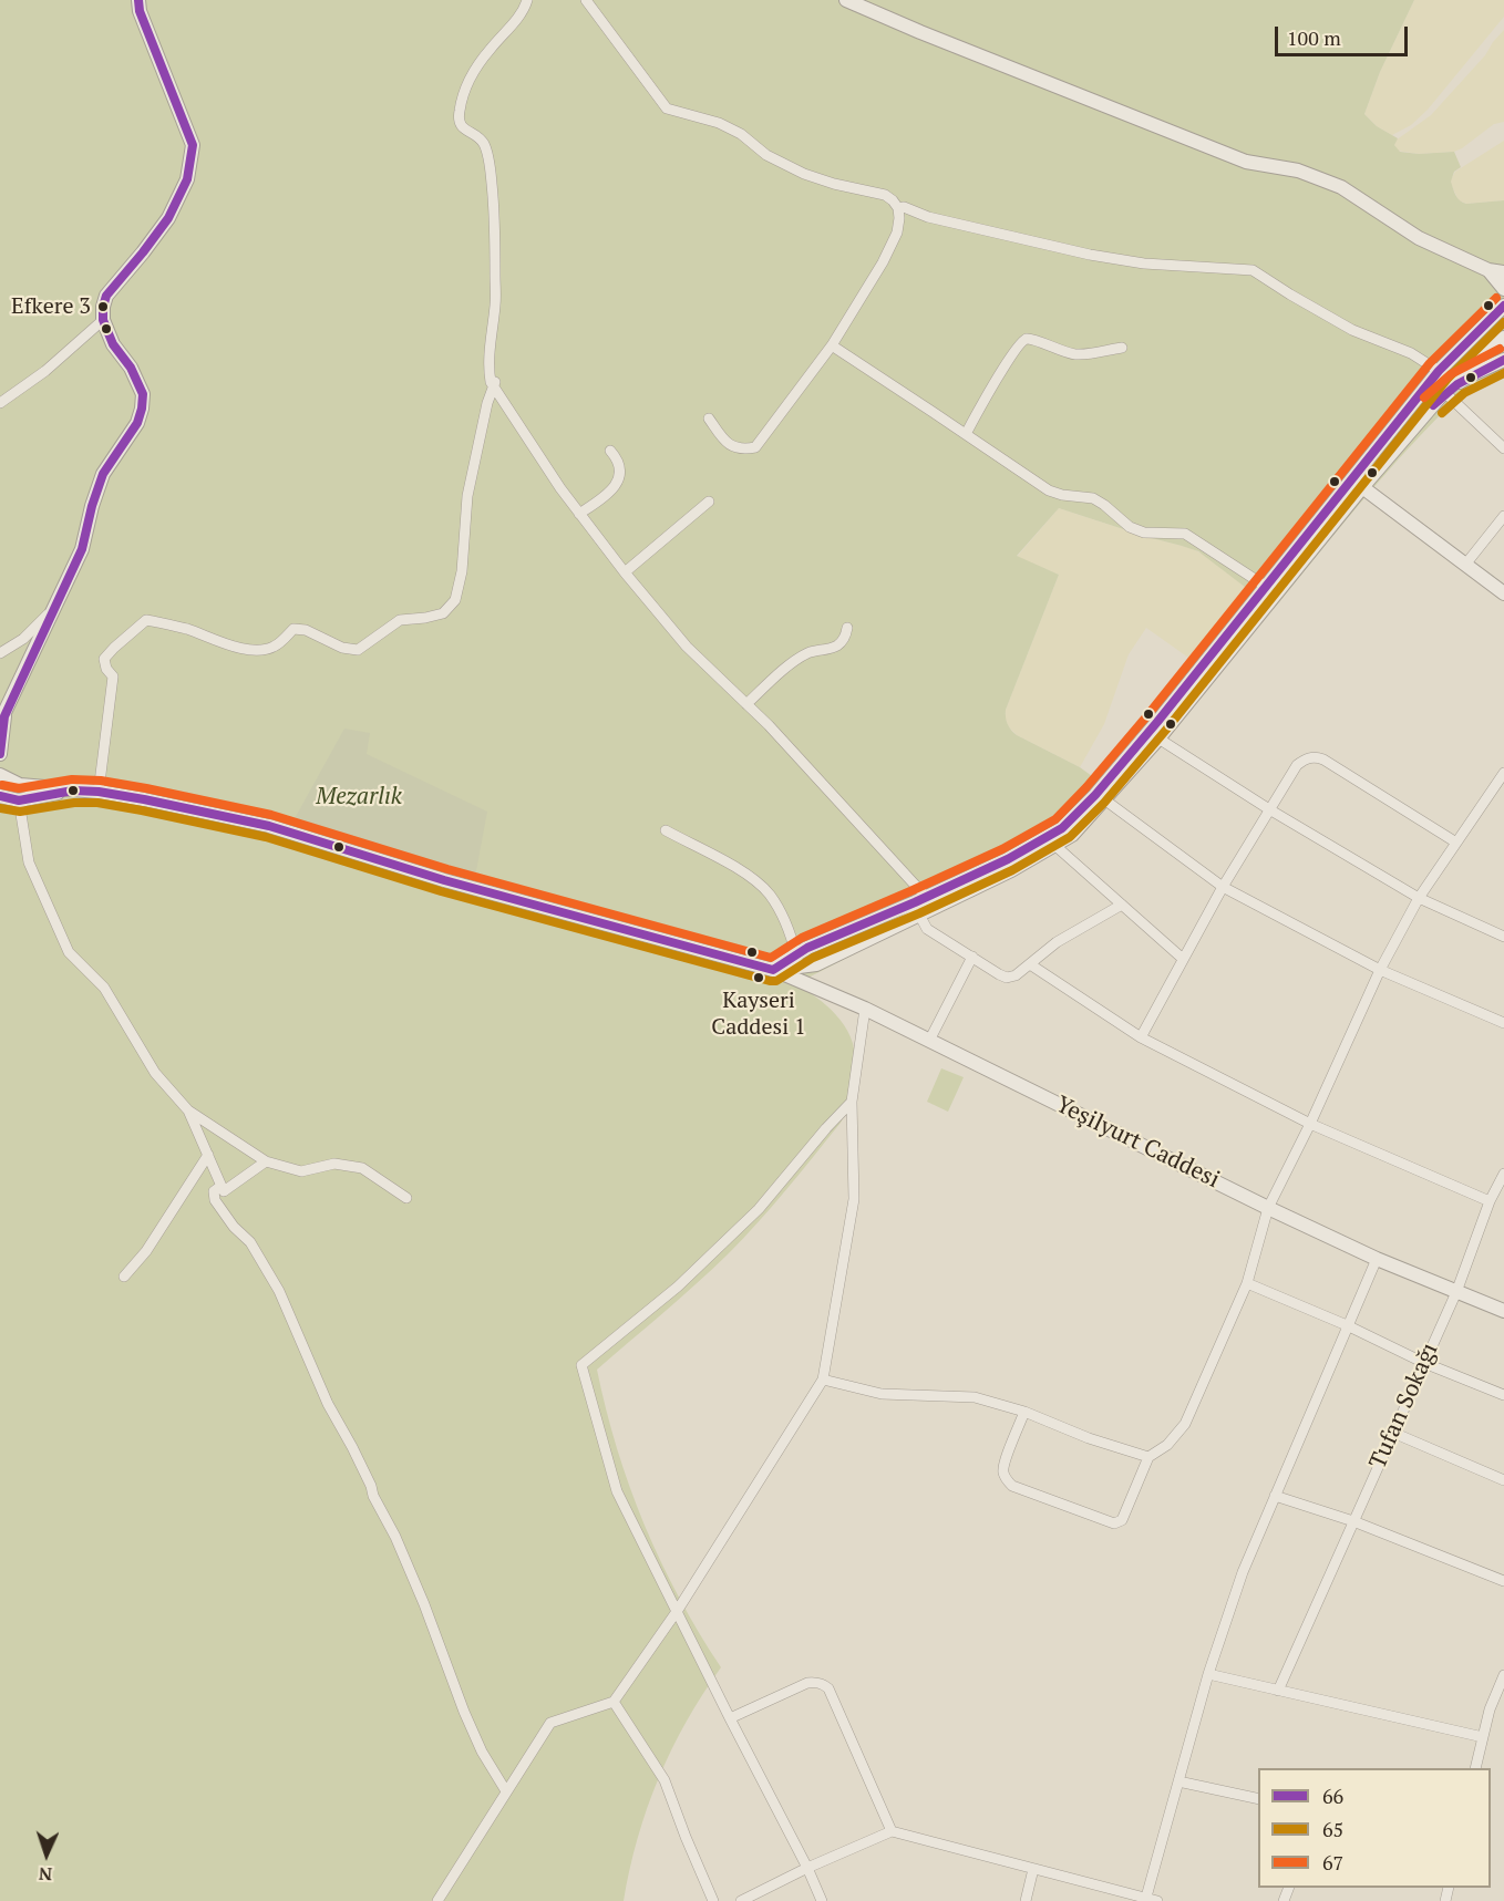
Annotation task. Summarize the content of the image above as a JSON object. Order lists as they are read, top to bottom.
{
  "streets": {
    "street": ["Yeşilyurt Caddesi", "Tufan Sokağı"]
  },
  "crossings": [
    ["Yeşilyurt Caddesi", "Tufan Sokağı"]
  ],
  "parks": ["Mezarlık"],
  "places": ["Efkere 3", "Kayseri Caddesi 1"],
  "lines": ["transit line 66", "transit line 67", "transit line 65"],
  "legend": ["66", "65", "67"],
  "scale_bar": "100 m",
  "north": "bottom"
}
